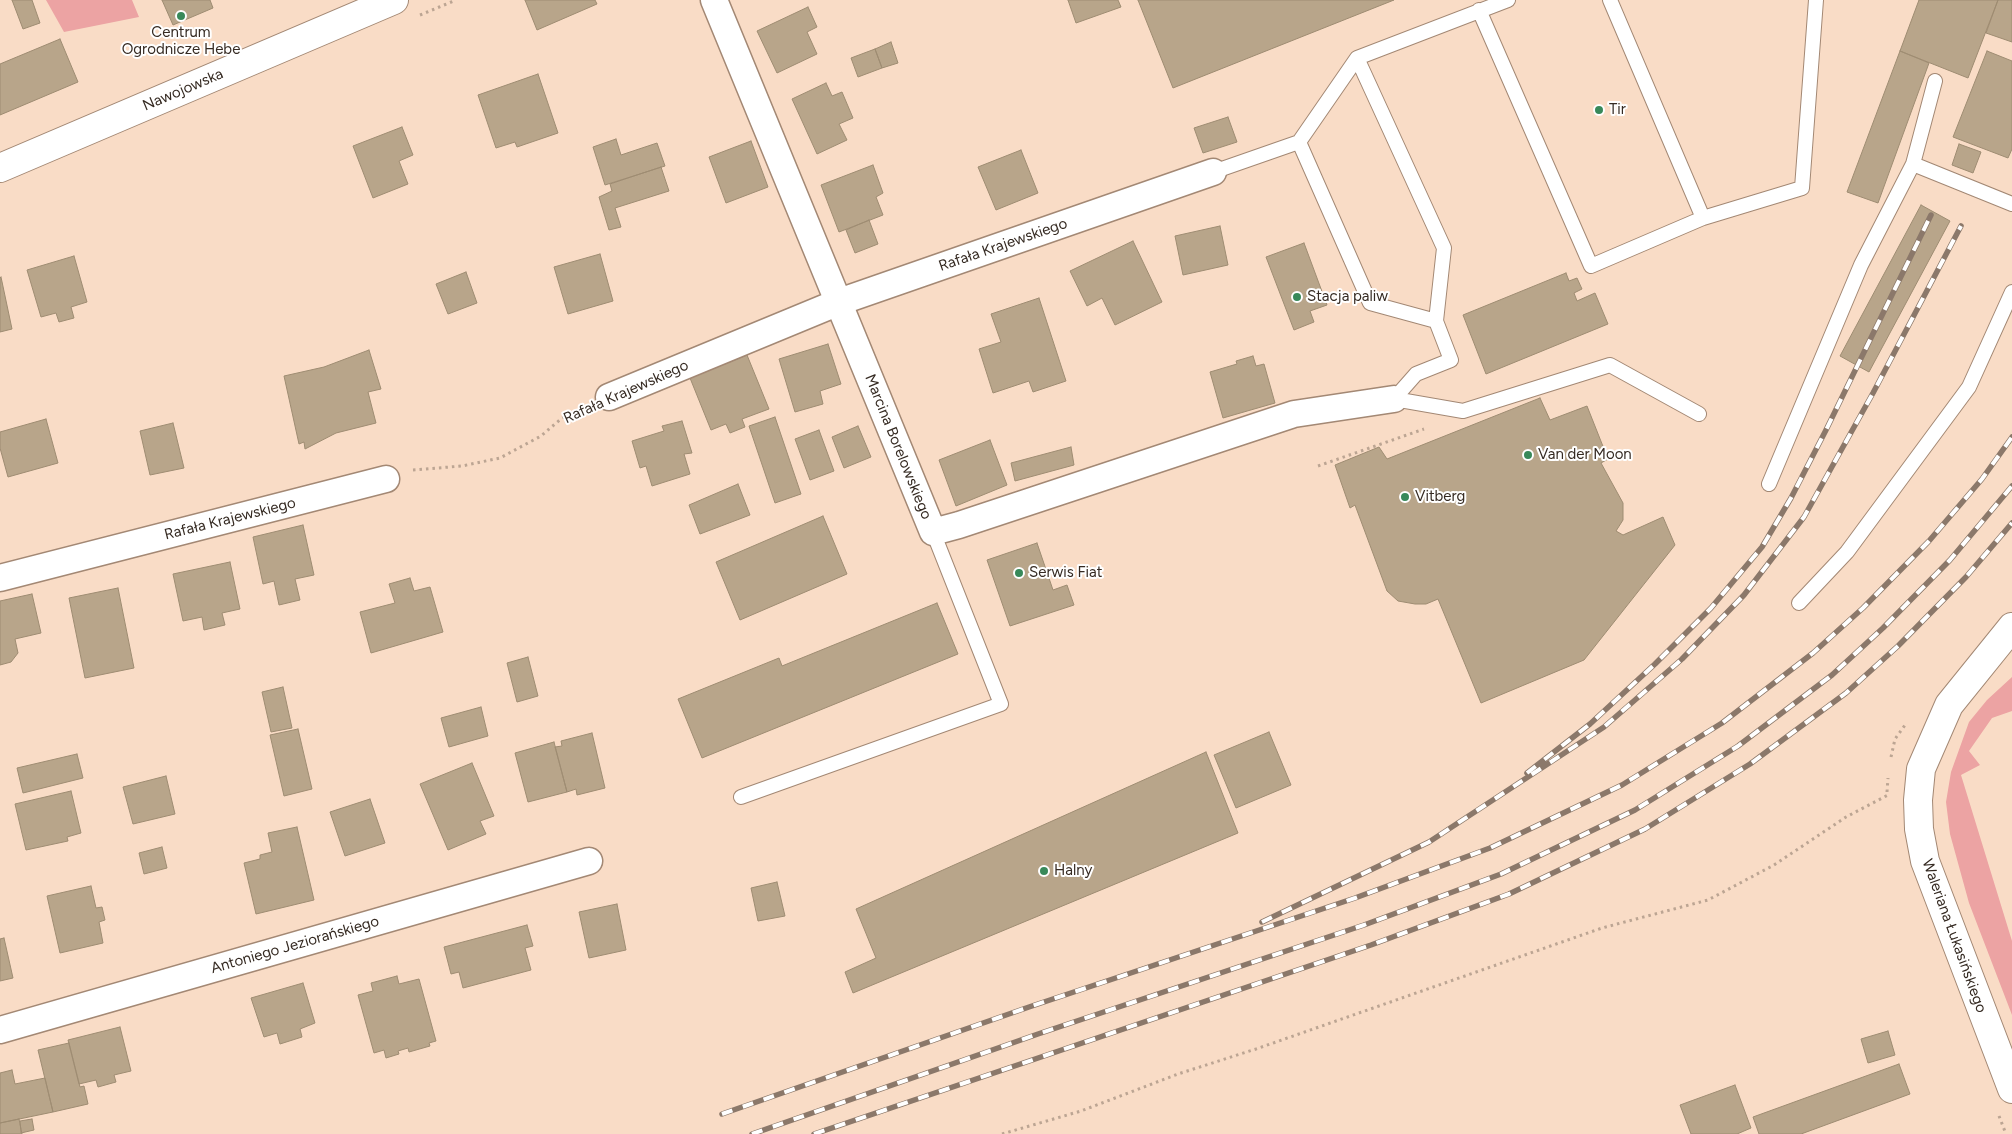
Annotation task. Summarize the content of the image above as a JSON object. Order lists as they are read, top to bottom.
{
  "streets": {
    "street": [
      "Nawojowska",
      "Rafała Krajewskiego",
      "Marcina Borelowskiego",
      "Waleriana Łukasińskiego",
      "Antoniego Jeziorańskiego"
    ]
  },
  "crossings": [
    ["Rafała Krajewskiego", "Marcina Borelowskiego"]
  ],
  "places": [
    "Centrum Ogrodnicze Hebe",
    "Tir",
    "Stacja paliw",
    "Van der Moon",
    "Vitberg",
    "Serwis Fiat",
    "Halny"
  ]
}
